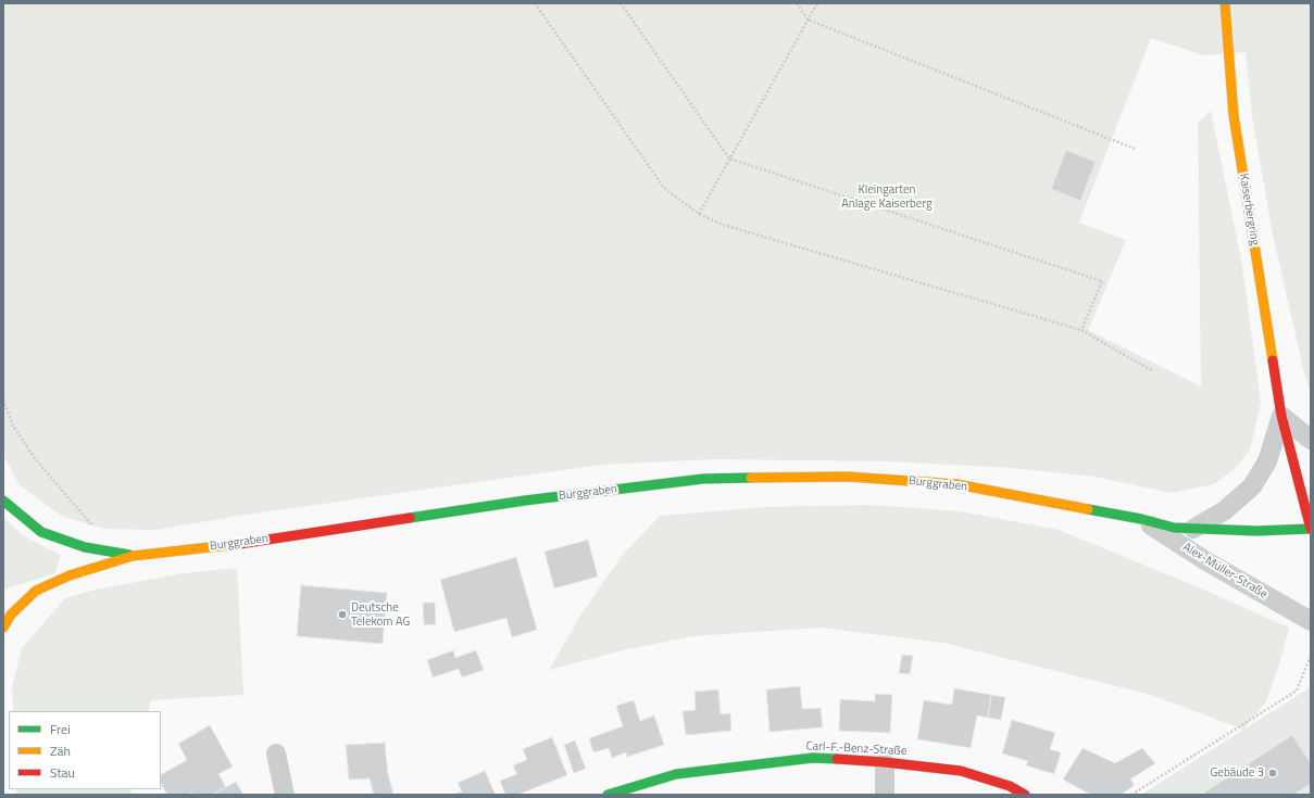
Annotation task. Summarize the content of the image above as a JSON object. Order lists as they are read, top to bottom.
{
  "streets": {
    "street": [
      "Kaiserbergring",
      "Burggraben",
      "Alex-Müller-Straße",
      "Carl-F.-Benz-Straße"
    ]
  },
  "crossings": [
    ["Kaiserbergring", "Burggraben"],
    ["Burggraben", "Alex-Müller-Straße"]
  ],
  "parks": ["Kleingarten Anlage Kaiserberg"],
  "places": ["Deutsche Telekom AG", "Gebäude 3"],
  "legend": ["Frei", "Zäh", "Stau"]
}
